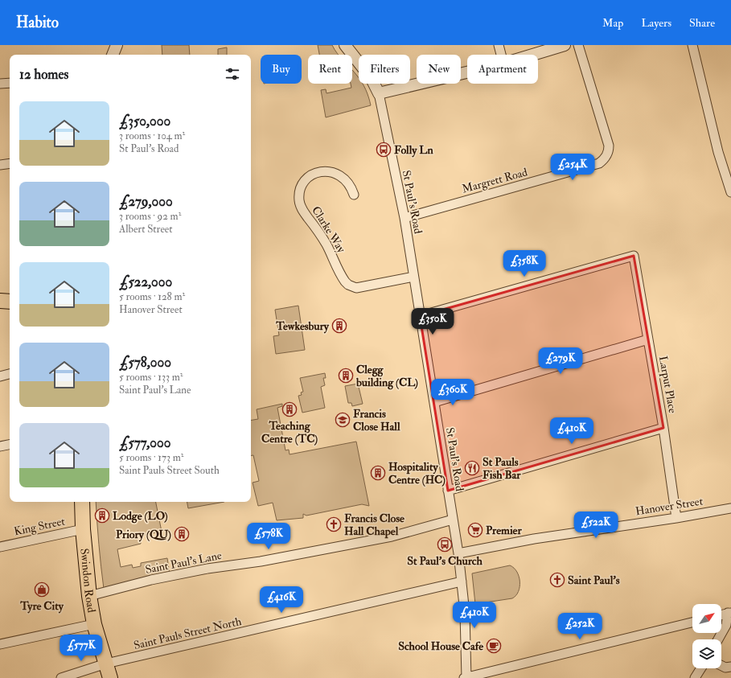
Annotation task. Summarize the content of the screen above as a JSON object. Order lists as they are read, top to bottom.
{
  "streets": {
    "highway": ["Swindon Road"],
    "street": [
      "Margrett Road",
      "St Paul's Road",
      "Clarke Way",
      "Larput Place",
      "Hanover Street",
      "King Street",
      "Saint Paul's Lane",
      "Saint Pauls Street North"
    ]
  },
  "crossings": [
    ["Margrett Road", "St Paul's Road"],
    ["St Paul's Road", "Clarke Way"],
    ["St Paul's Road", "Larput Place"],
    ["St Paul's Road", "Hanover Street"],
    ["St Paul's Road", "Saint Paul's Lane"],
    ["St Paul's Road", "Saint Pauls Street North"],
    ["Larput Place", "Hanover Street"],
    ["King Street", "Swindon Road"],
    ["Saint Paul's Lane", "Swindon Road"],
    ["Swindon Road", "Saint Pauls Street North"]
  ],
  "places": {
    "bus stop": ["Folly Ln", "St Paul's Church"],
    "building": [
      "Tewkesbury",
      "Clegg building (CL)",
      "Teaching Centre (TC)",
      "Hospitality Centre (HC)",
      "Lodge (LO)",
      "Priory (QU)"
    ],
    "school or university": ["Francis Close Hall"],
    "restaurant": ["St Pauls Fish Bar"],
    "church": ["Francis Close Hall Chapel", "Saint Paul's"],
    "supermarket": ["Premier"],
    "shop": ["Tyre City"],
    "cafe": ["School House Cafe"]
  },
  "north": "top right",
  "page": {
    "header": "Habito",
    "nav": ["Map", "Layers", "Share"],
    "chip": [
      "Buy",
      "Rent",
      "Filters",
      "New",
      "Apartment"
    ],
    "heading": "12 homes",
    "list": [
      {
        "name": "£350,000",
        "note": "3 rooms · 104 m² · St Paul's Road"
      },
      {
        "name": "£279,000",
        "note": "3 rooms · 92 m² · Albert Street"
      },
      {
        "name": "£522,000",
        "note": "5 rooms · 128 m² · Hanover Street"
      },
      {
        "name": "£578,000",
        "note": "5 rooms · 133 m² · Saint Paul's Lane"
      },
      {
        "name": "£577,000",
        "note": "5 rooms · 173 m² · Saint Pauls Street South"
      }
    ],
    "price": [
      "£254K",
      "£358K",
      "£350K",
      "£279K",
      "£360K",
      "£410K",
      "£522K",
      "£578K",
      "£416K",
      "£410K",
      "£252K",
      "£577K"
    ]
  }
}
